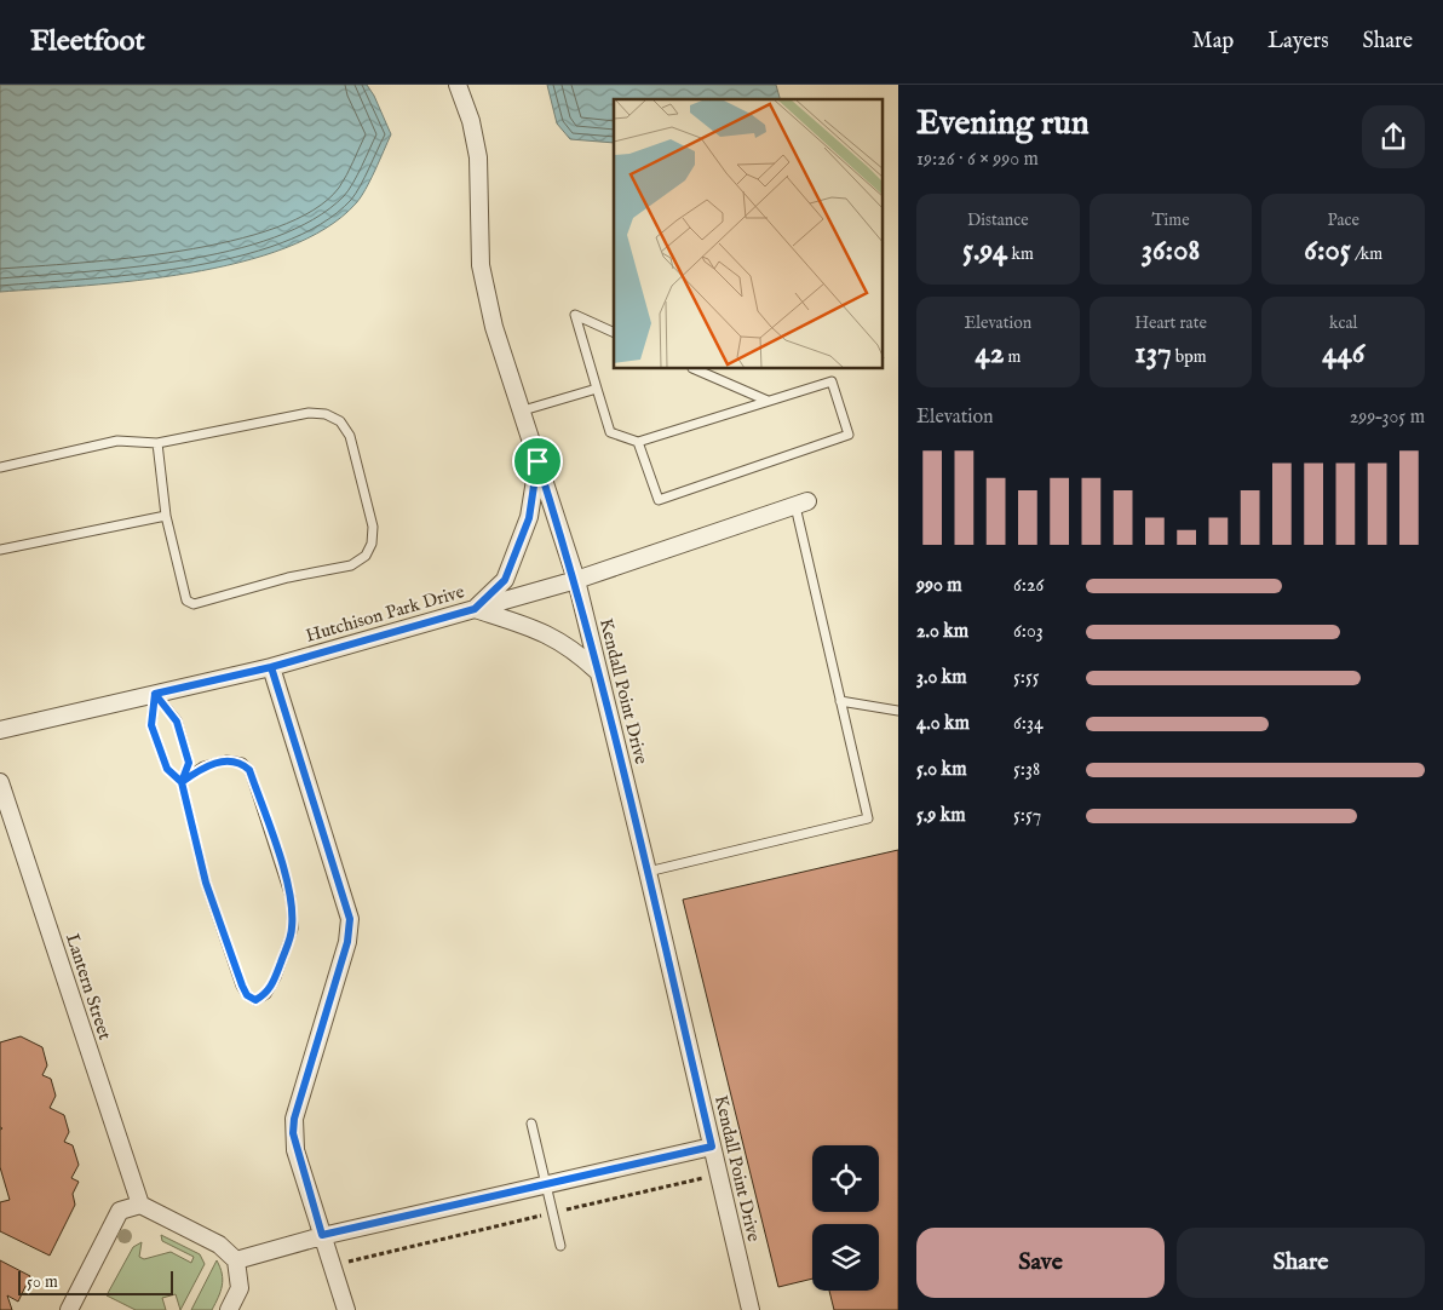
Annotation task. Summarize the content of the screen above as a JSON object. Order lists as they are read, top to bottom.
{
  "streets": {
    "street": ["Hutchison Park Drive", "Kendall Point Drive", "Lantern Street"]
  },
  "crossings": [
    ["Hutchison Park Drive", "Kendall Point Drive"]
  ],
  "scale_bar": "50 m",
  "page": {
    "header": "Fleetfoot",
    "nav": ["Map", "Layers", "Share"],
    "heading": ["Evening run", "19:26 · 6 × 990 m"],
    "stats": [
      ["Distance", "5.94 km"],
      ["Time", "36:08"],
      ["Pace", "6:05 /km"],
      ["Elevation", "42 m"],
      ["Heart rate", "137 bpm"],
      ["kcal", "446"]
    ],
    "chart": ["Elevation", "299–305 m"],
    "list": [
      {
        "name": "990 m",
        "note": "6:26"
      },
      {
        "name": "2.0 km",
        "note": "6:03"
      },
      {
        "name": "3.0 km",
        "note": "5:55"
      },
      {
        "name": "4.0 km",
        "note": "6:34"
      },
      {
        "name": "5.0 km",
        "note": "5:38"
      },
      {
        "name": "5.9 km",
        "note": "5:57"
      }
    ],
    "buttons": ["Save", "Share"],
    "scale": "50 m"
  }
}
